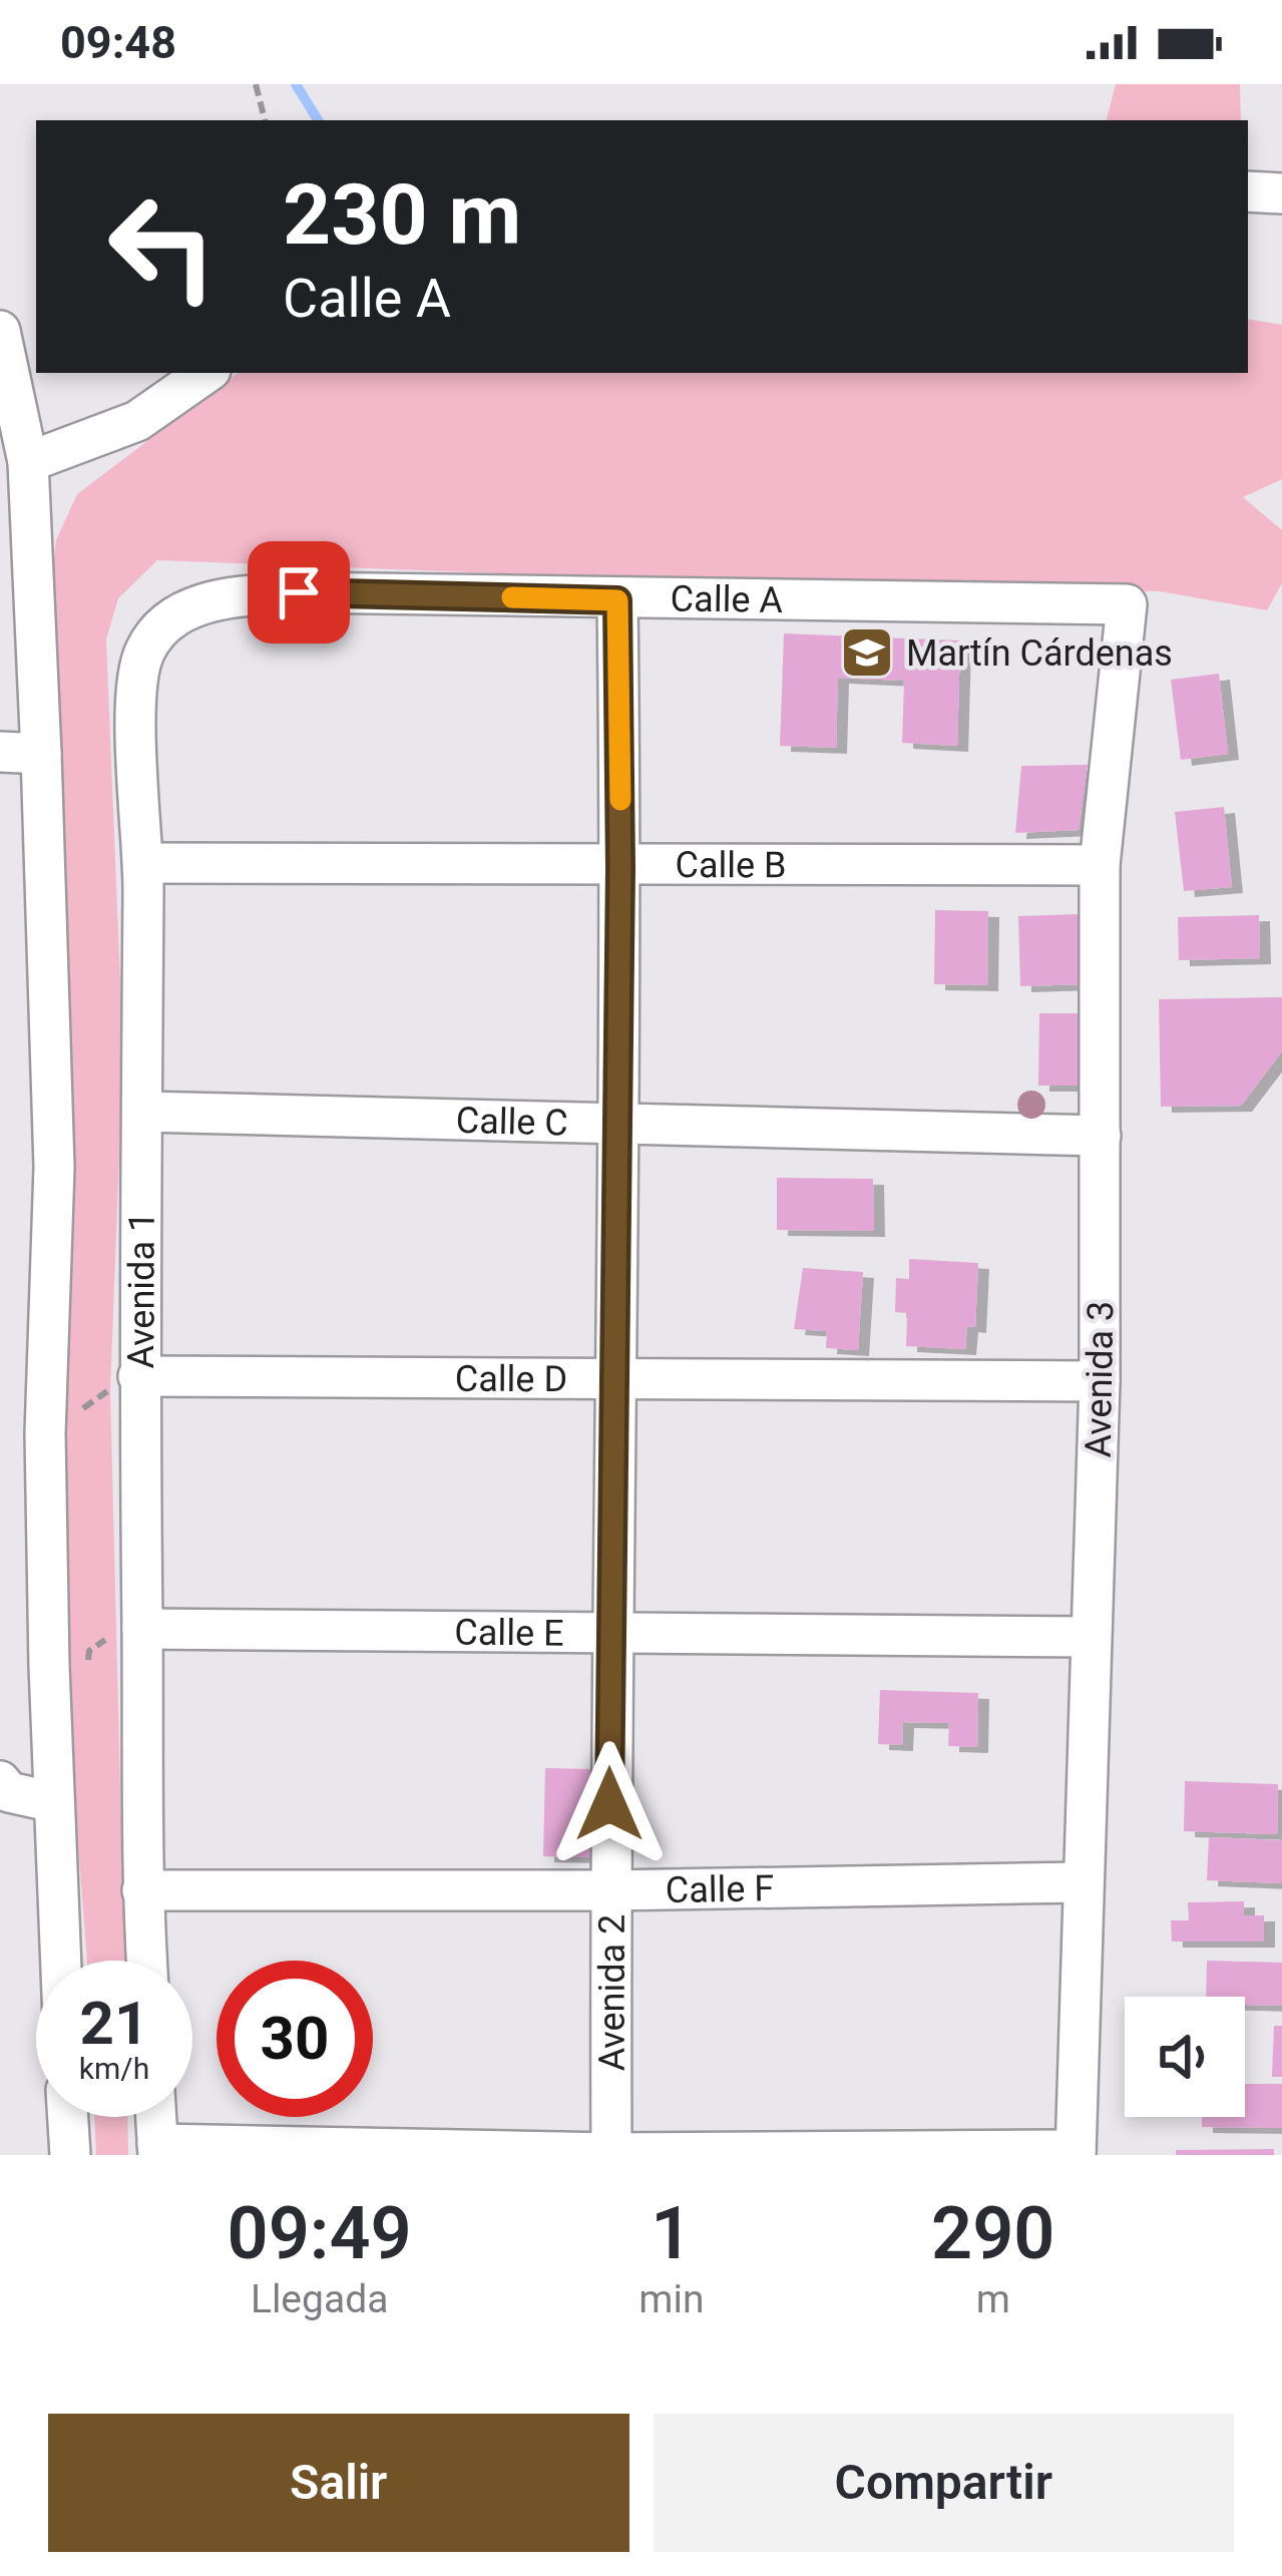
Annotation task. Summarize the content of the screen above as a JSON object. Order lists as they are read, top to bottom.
{
  "streets": {
    "street": [
      "Calle A",
      "Calle B",
      "Calle C",
      "Avenida 1",
      "Calle D",
      "Avenida 3",
      "Calle E",
      "Calle F",
      "Avenida 2"
    ]
  },
  "crossings": [
    ["Calle A", "Avenida 1"],
    ["Calle A", "Avenida 3"],
    ["Calle A", "Avenida 2"],
    ["Calle B", "Avenida 1"],
    ["Calle B", "Avenida 3"],
    ["Calle B", "Avenida 2"],
    ["Calle C", "Avenida 1"],
    ["Calle C", "Avenida 3"],
    ["Calle C", "Avenida 2"],
    ["Avenida 1", "Calle D"],
    ["Avenida 1", "Calle E"],
    ["Avenida 1", "Calle F"],
    ["Calle D", "Avenida 3"],
    ["Calle D", "Avenida 2"],
    ["Avenida 3", "Calle E"],
    ["Avenida 3", "Calle F"],
    ["Calle E", "Avenida 2"],
    ["Calle F", "Avenida 2"]
  ],
  "places": {
    "school or university": ["Martín Cárdenas"]
  },
  "page": {
    "status": "09:48",
    "turn": ["230 m", "Calle A"],
    "speed": "21 km/h",
    "limit": "30",
    "eta": [
      "09:49",
      "Llegada",
      "1",
      "min",
      "290",
      "m"
    ],
    "buttons": ["Salir", "Compartir"]
  }
}
